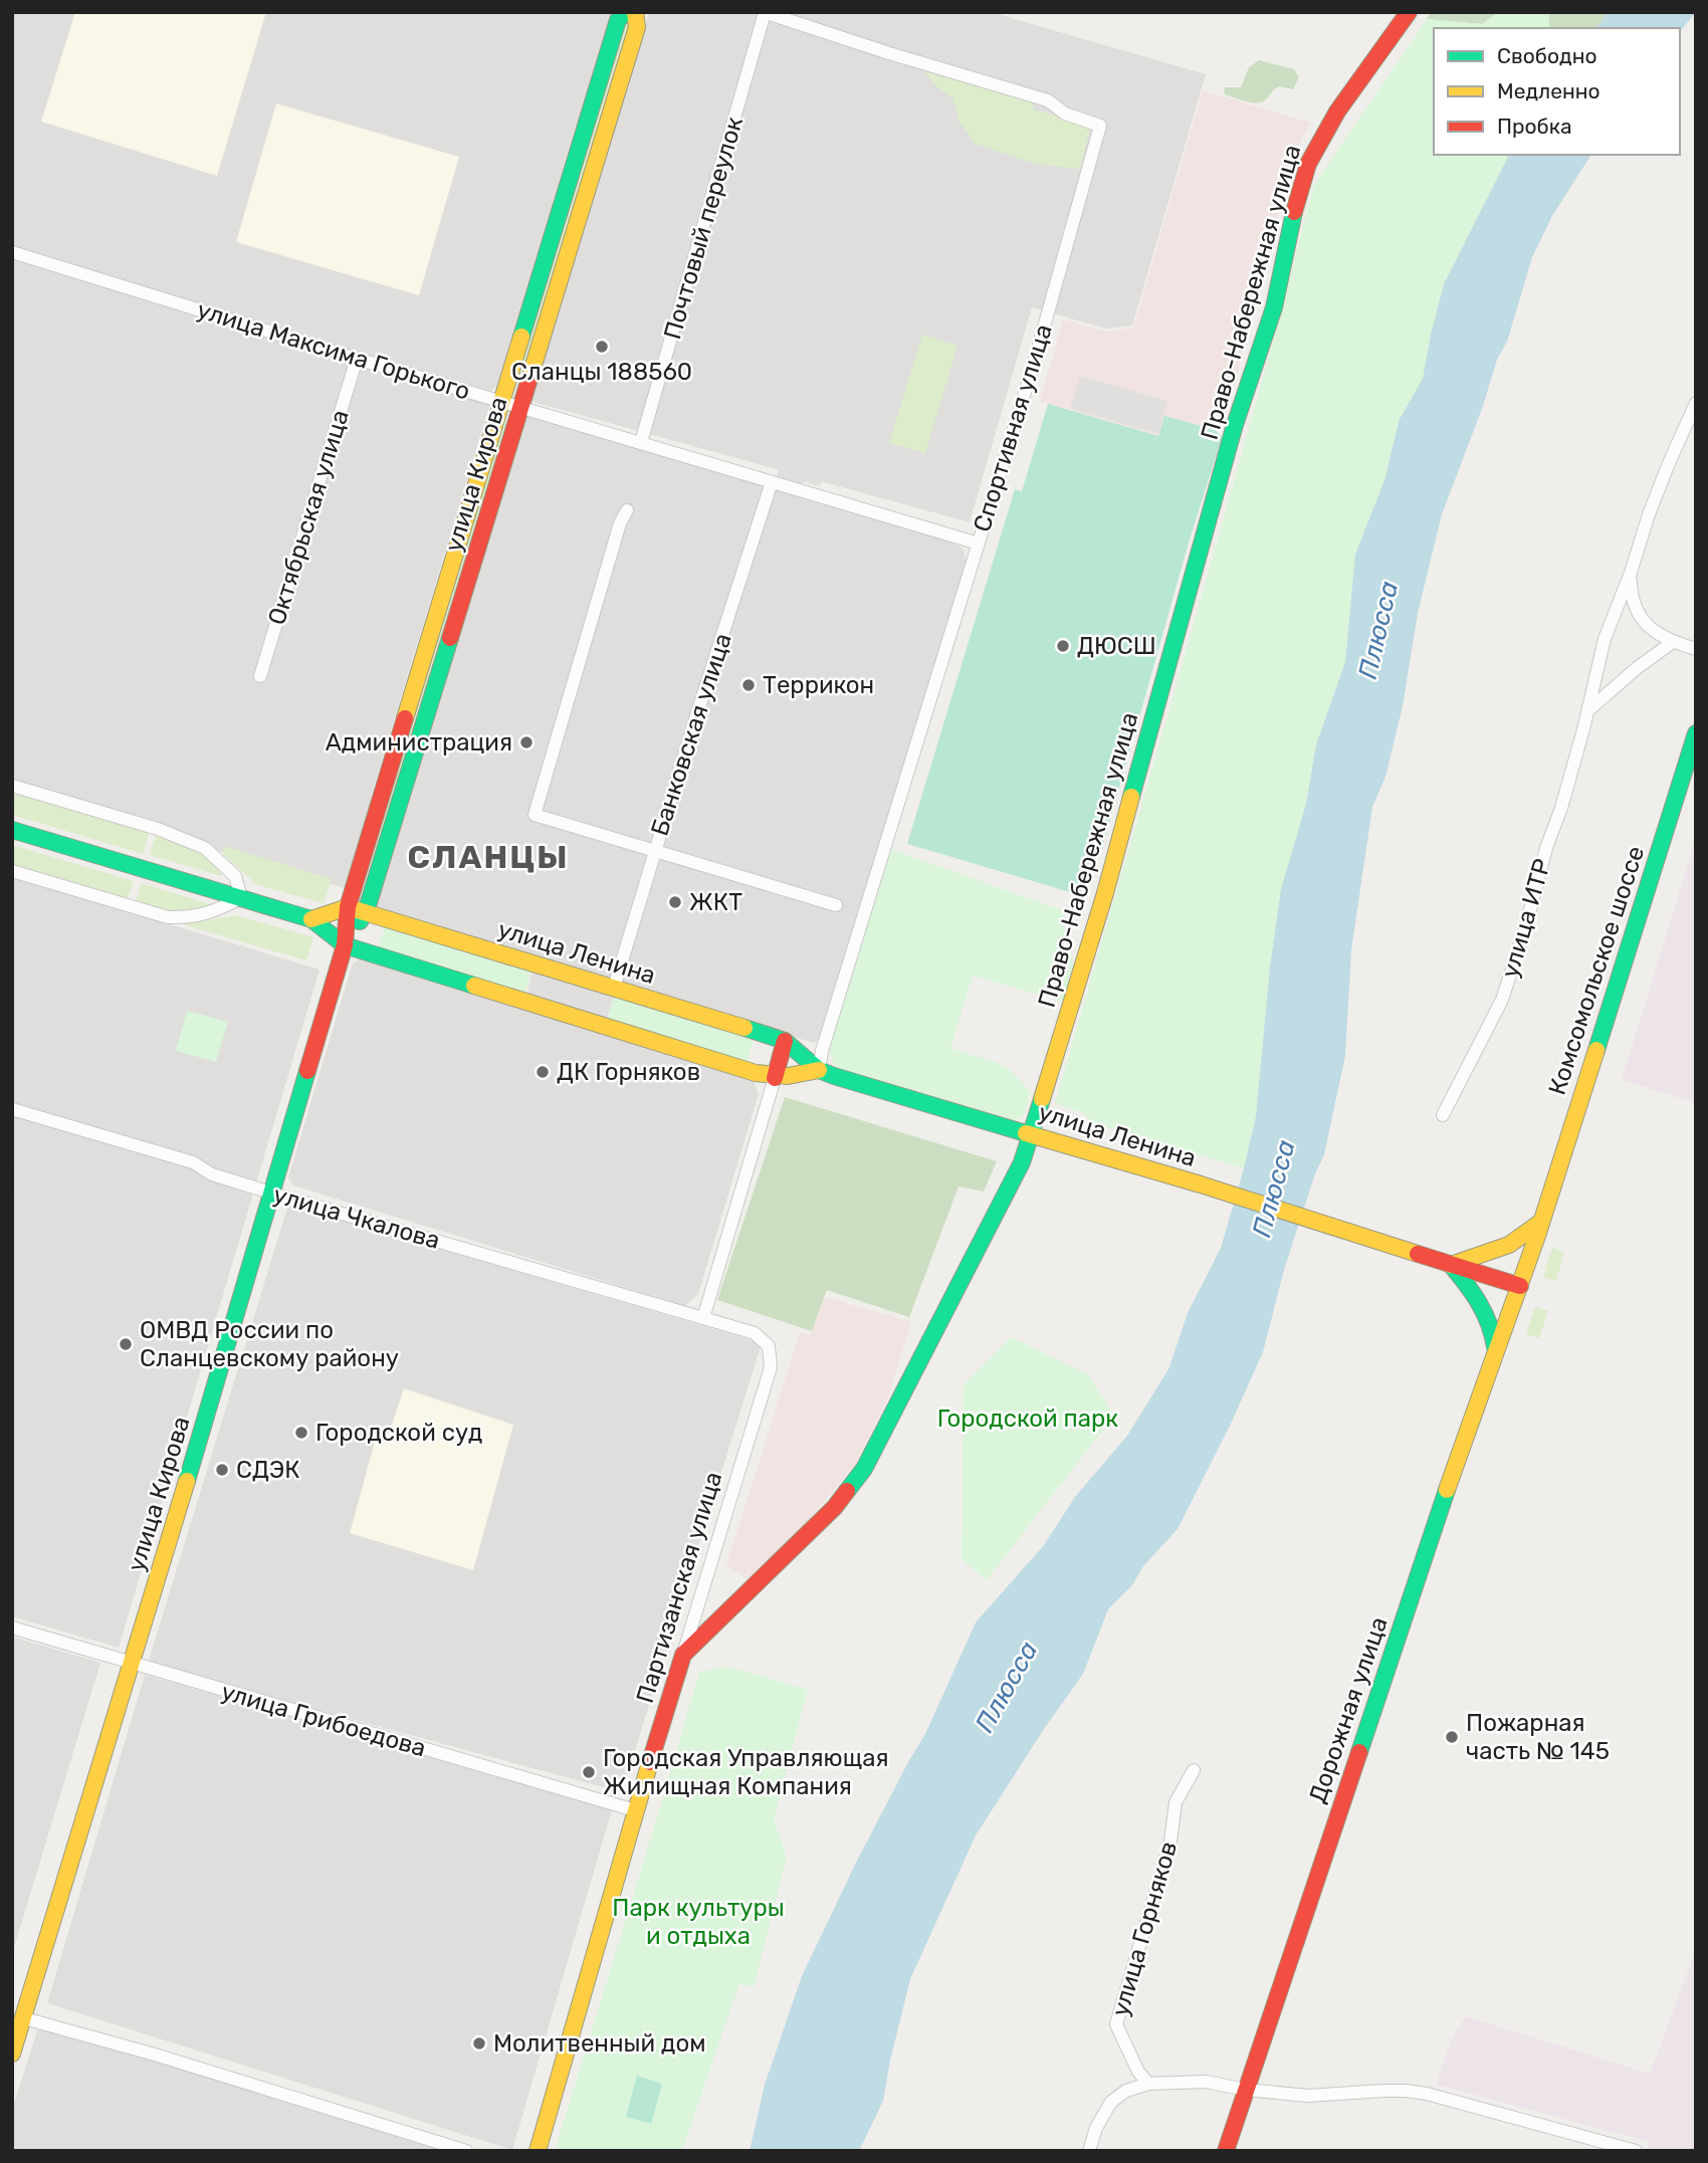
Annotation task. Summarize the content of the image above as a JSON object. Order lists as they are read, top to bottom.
{
  "streets": {
    "street": [
      "Почтовый переулок",
      "Право-Набережная улица",
      "улица Максима Горького",
      "Спортивная улица",
      "улица Кирова",
      "Октябрьская улица",
      "Банковская улица",
      "улица ИТР",
      "улица Ленина",
      "Комсомольское шоссе",
      "улица Чкалова",
      "Партизанская улица",
      "Дорожная улица",
      "улица Грибоедова",
      "улица Горняков"
    ]
  },
  "crossings": [
    ["Почтовый переулок", "улица Максима Горького"],
    ["Почтовый переулок", "Спортивная улица"],
    ["Право-Набережная улица", "улица Ленина"],
    ["Право-Набережная улица", "Партизанская улица"],
    ["улица Максима Горького", "Спортивная улица"],
    ["улица Максима Горького", "улица Кирова"],
    ["улица Максима Горького", "Октябрьская улица"],
    ["улица Максима Горького", "Банковская улица"],
    ["Спортивная улица", "улица Ленина"],
    ["улица Кирова", "улица Ленина"],
    ["улица Кирова", "улица Чкалова"],
    ["улица Кирова", "улица Грибоедова"],
    ["Банковская улица", "улица Ленина"],
    ["Комсомольское шоссе", "Дорожная улица"],
    ["улица Чкалова", "Партизанская улица"],
    ["Партизанская улица", "улица Грибоедова"]
  ],
  "districts": ["СЛАНЦЫ"],
  "water": ["Плюсса"],
  "parks": ["Городской парк", "Парк культуры и отдыха"],
  "places": [
    "Сланцы 188560",
    "ДЮСШ",
    "Террикон",
    "Администрация",
    "ЖКТ",
    "ДК Горняков",
    "ОМВД России по Сланцевскому району",
    "Городской суд",
    "СДЭК",
    "Пожарная часть № 145",
    "Городская Управляющая Жилищная Компания",
    "Молитвенный дом"
  ],
  "legend": ["Свободно", "Медленно", "Пробка"]
}
